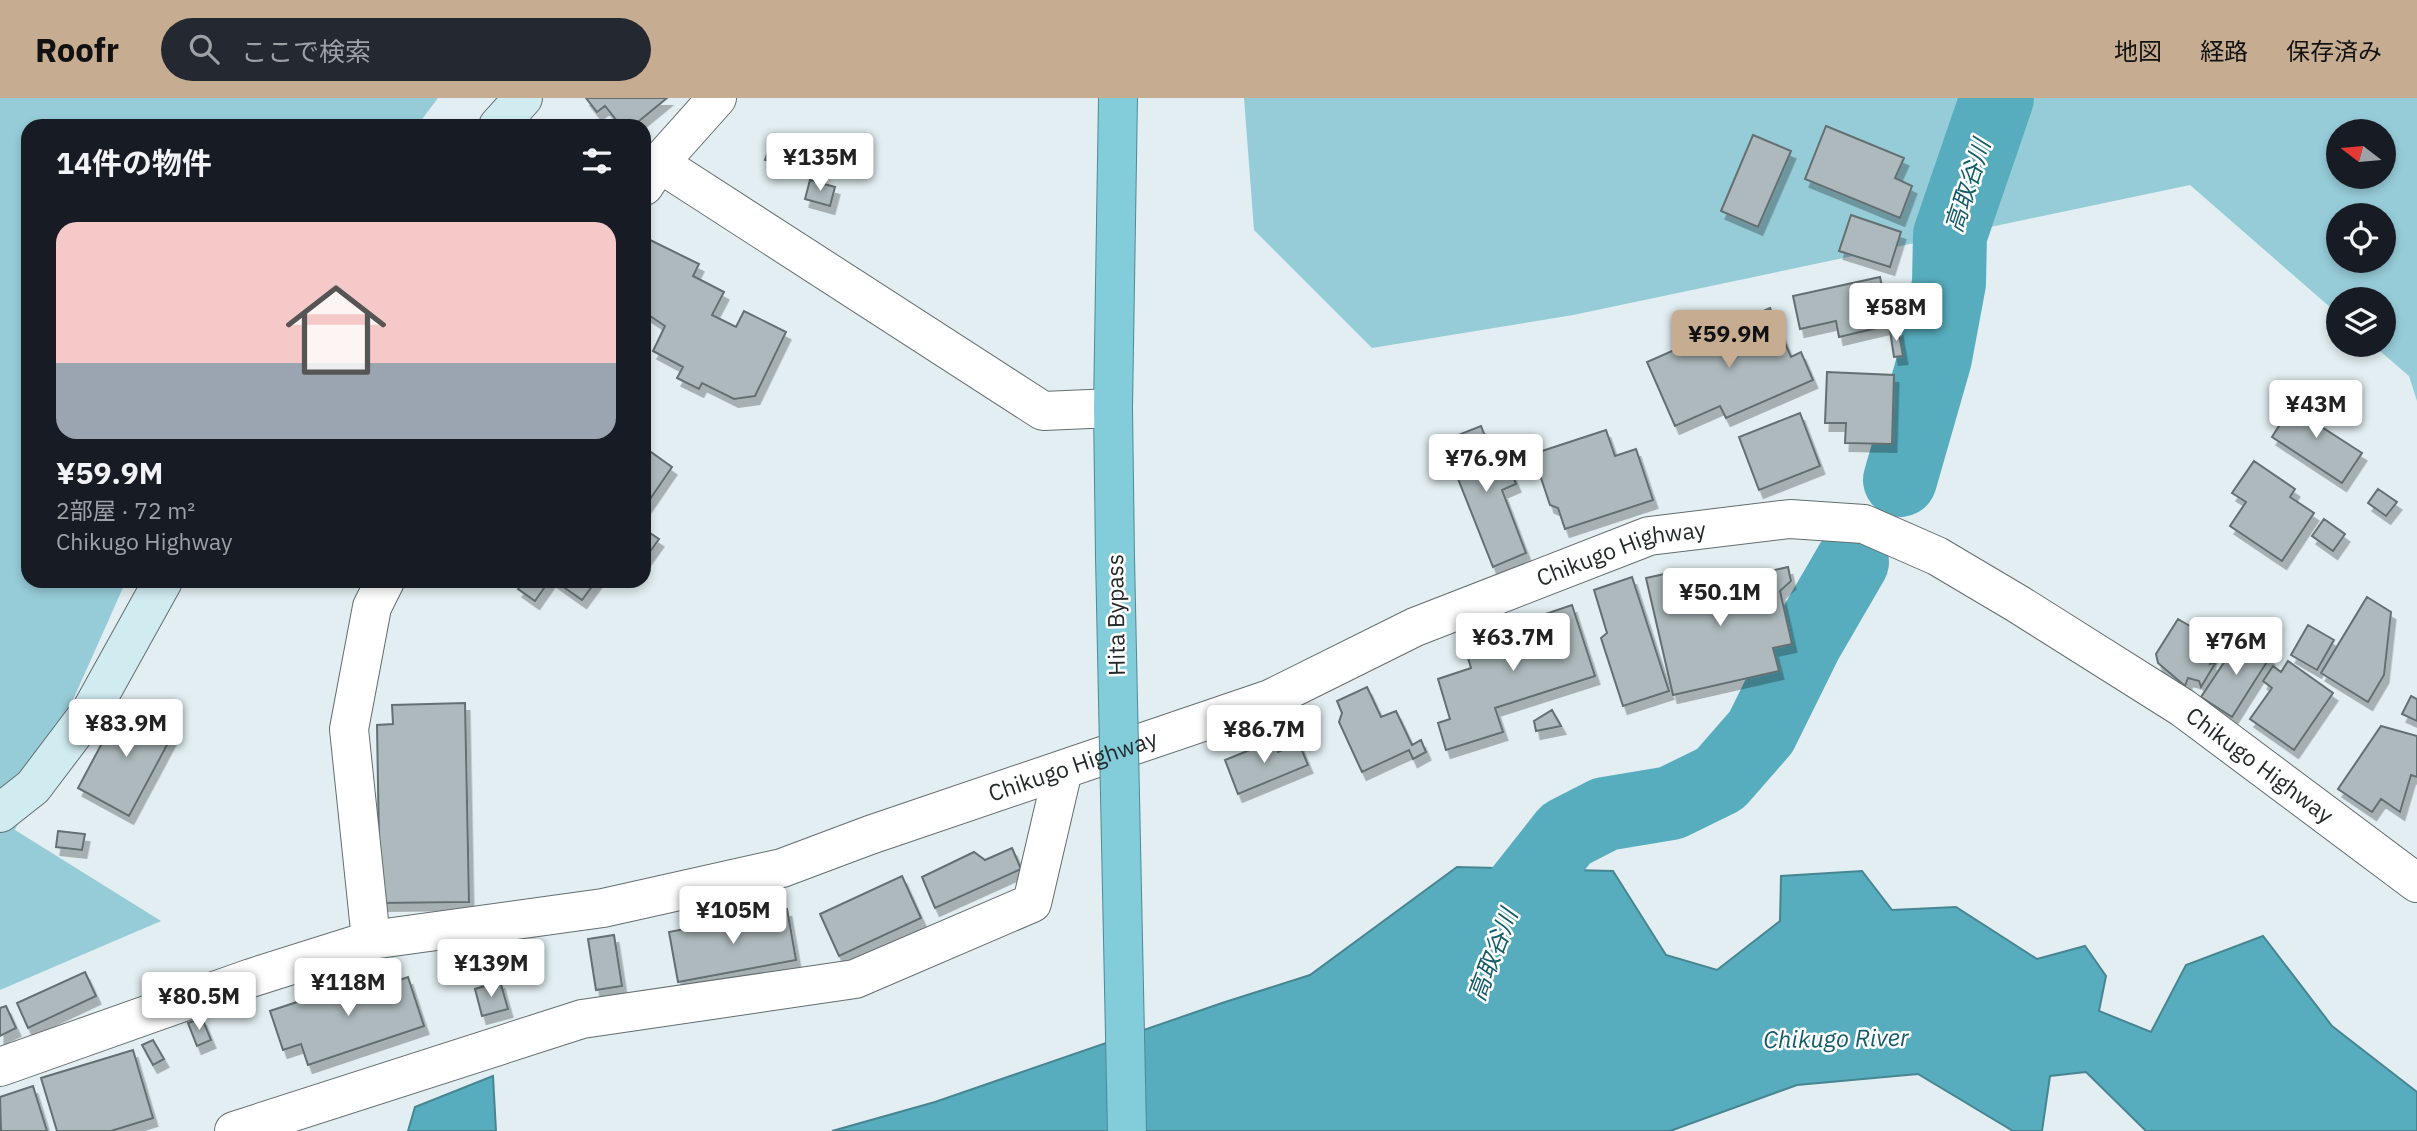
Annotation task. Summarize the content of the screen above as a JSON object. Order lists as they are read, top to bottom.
{
  "streets": {
    "highway": ["Hita Bypass"],
    "street": ["Chikugo Highway"]
  },
  "water": ["高取谷川", "Chikugo River"],
  "north": "left",
  "page": {
    "header": "Roofr",
    "search": "ここで検索",
    "nav": ["地図", "経路", "保存済み"],
    "heading": "14件の物件",
    "price": [
      "¥135M",
      "¥58M",
      "¥59.9M",
      "¥43M",
      "¥76.9M",
      "¥50.1M",
      "¥63.7M",
      "¥76M",
      "¥83.9M",
      "¥86.7M",
      "¥105M",
      "¥139M",
      "¥118M",
      "¥80.5M"
    ],
    "list": [
      {
        "name": "¥59.9M",
        "note": "2部屋 · 72 m² · Chikugo Highway"
      }
    ]
  }
}
